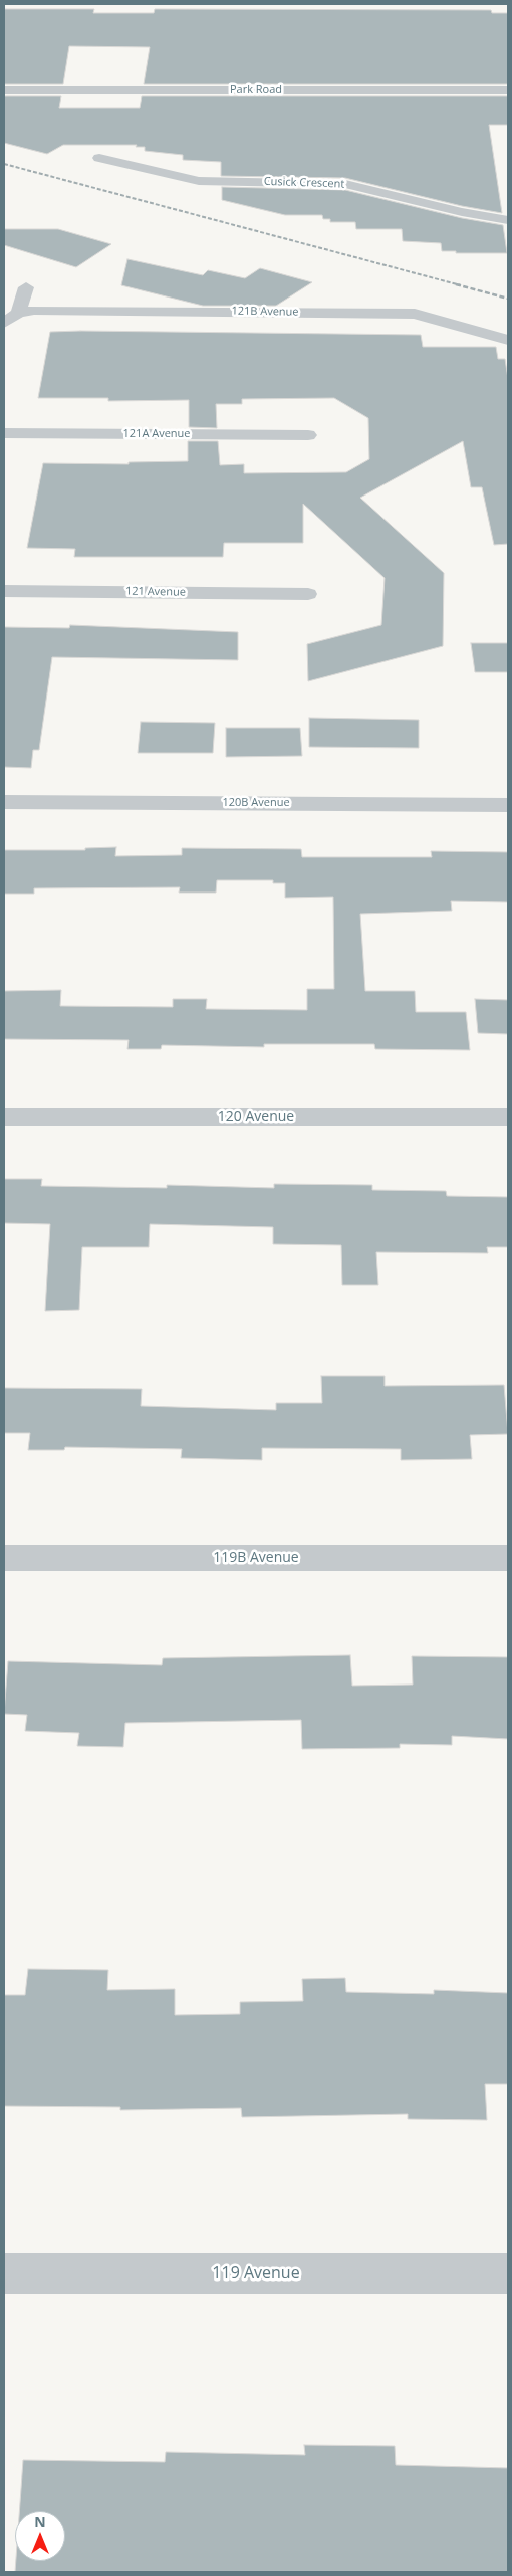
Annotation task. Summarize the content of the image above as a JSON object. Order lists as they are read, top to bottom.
{
  "streets": {
    "street": [
      "Park Road",
      "Cusick Crescent",
      "121B Avenue",
      "121A Avenue",
      "121 Avenue",
      "120B Avenue",
      "120 Avenue",
      "119B Avenue",
      "119 Avenue"
    ]
  },
  "north": "top"
}
